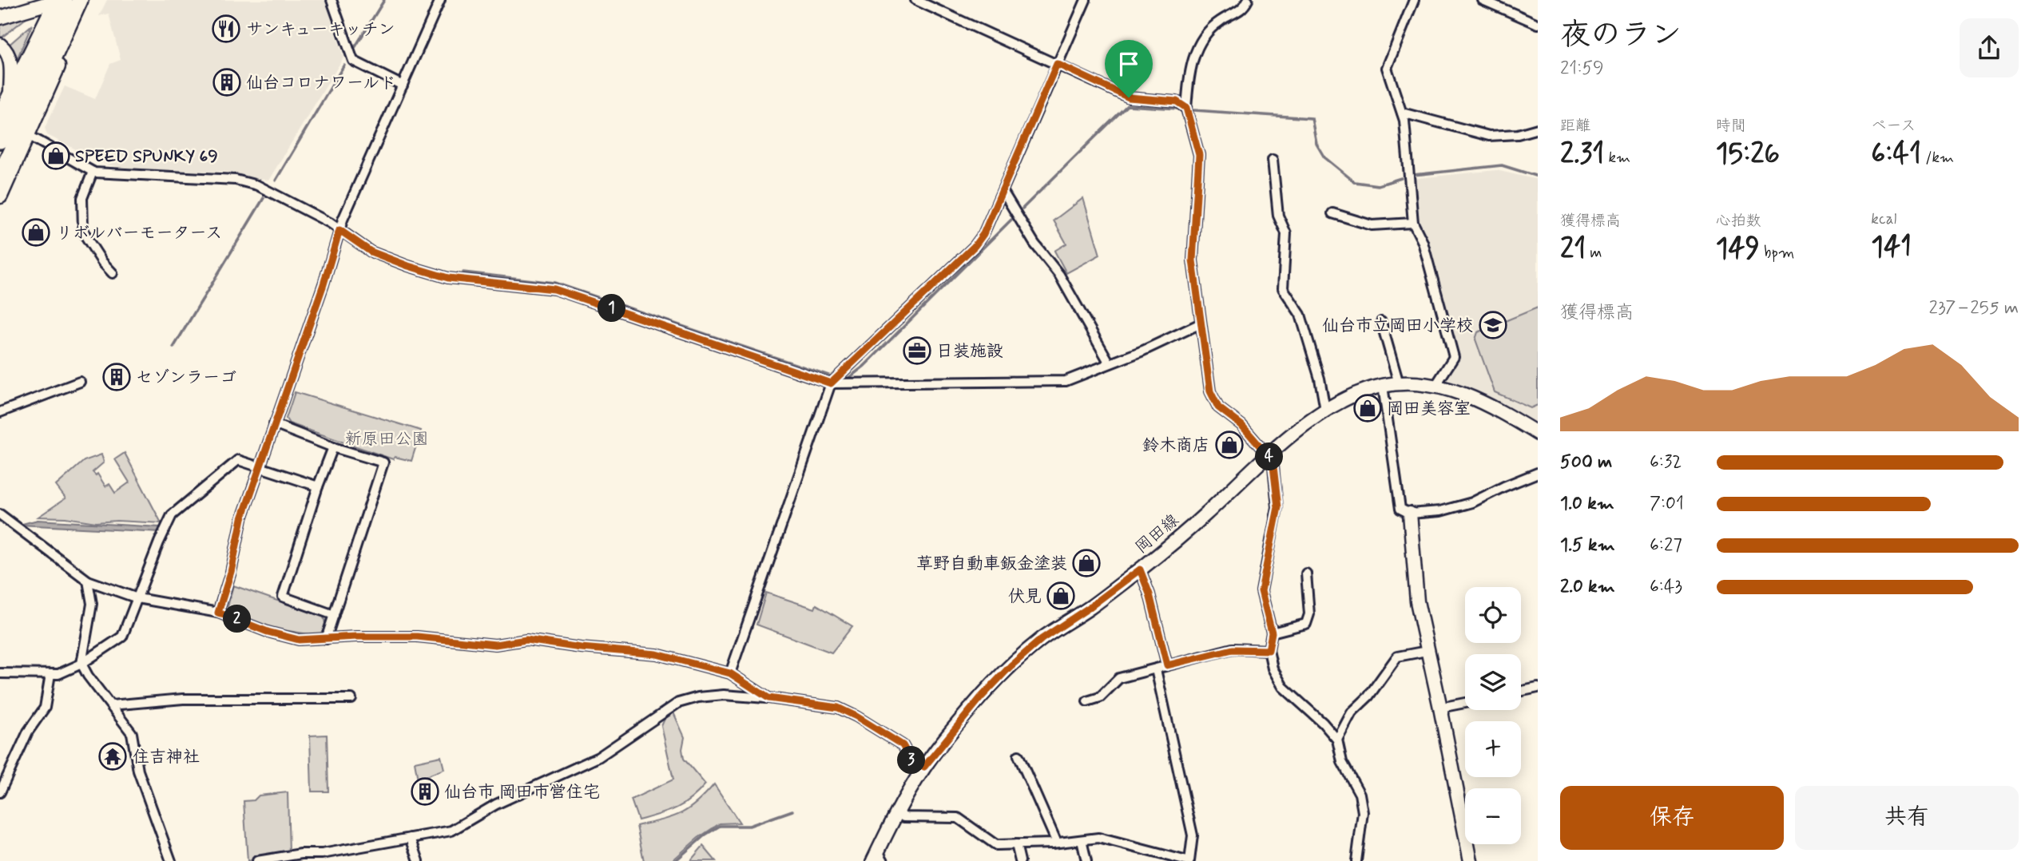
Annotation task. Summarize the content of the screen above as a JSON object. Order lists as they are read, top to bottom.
{
  "streets": {
    "street": ["岡田線"]
  },
  "parks": ["新原田公園"],
  "places": {
    "restaurant": ["サンキューキッチン"],
    "building": ["仙台コロナワールド", "セゾンラーゴ", "仙台市 岡田市営住宅"],
    "shop": [
      "SPEED SPUNKY 69",
      "リボルバーモータース",
      "岡田美容室",
      "鈴木商店",
      "草野自動車鈑金塗装",
      "伏見"
    ],
    "school or university": ["仙台市立岡田小学校"],
    "office": ["日装施設"],
    "temple": ["住吉神社"]
  },
  "page": {
    "heading": ["夜のラン", "21:59"],
    "stats": [
      ["距離", "2.31 km"],
      ["時間", "15:26"],
      ["ペース", "6:41 /km"],
      ["獲得標高", "21 m"],
      ["心拍数", "149 bpm"],
      ["kcal", "141"]
    ],
    "chart": ["獲得標高", "237–255 m"],
    "pins": [
      "1",
      "4",
      "2",
      "3"
    ],
    "list": [
      {
        "name": "500 m",
        "note": "6:32"
      },
      {
        "name": "1.0 km",
        "note": "7:01"
      },
      {
        "name": "1.5 km",
        "note": "6:27"
      },
      {
        "name": "2.0 km",
        "note": "6:43"
      }
    ],
    "map_buttons": ["+", "−"],
    "buttons": ["保存", "共有"]
  }
}
